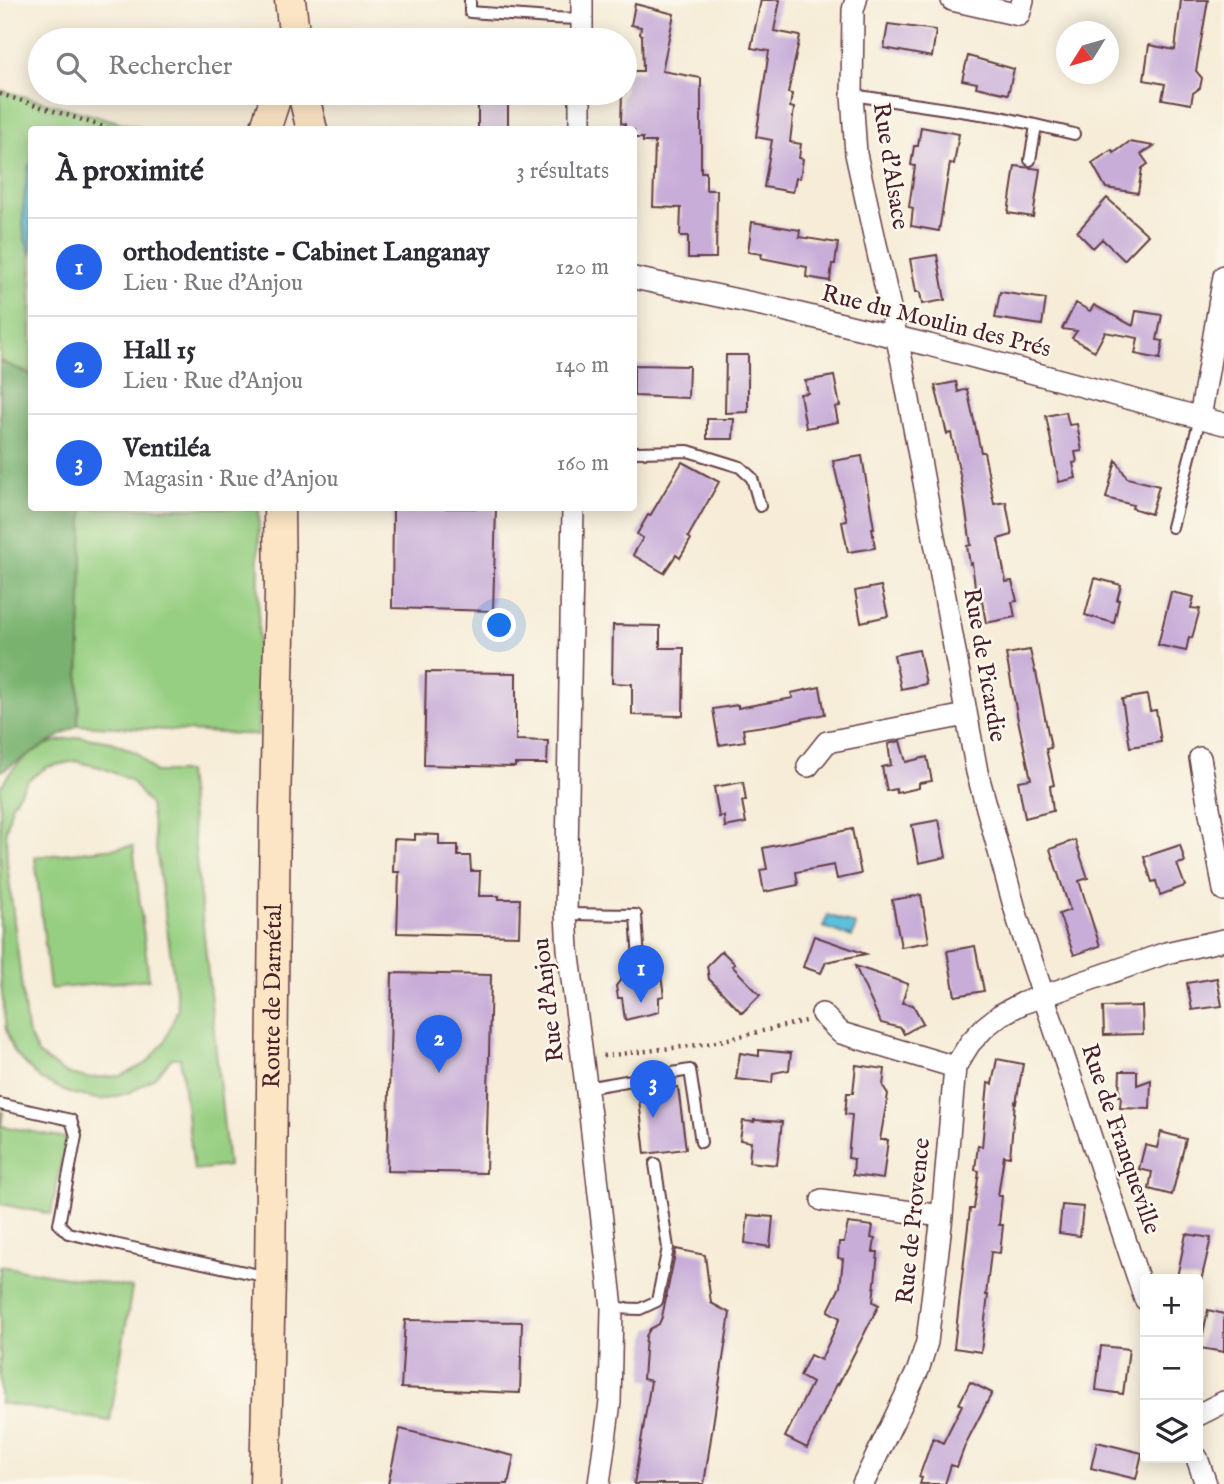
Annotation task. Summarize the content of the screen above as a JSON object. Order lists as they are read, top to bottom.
{
  "streets": {
    "main road": ["Route de Darnétal"],
    "street": [
      "Rue d'Alsace",
      "Rue du Moulin des Prés",
      "Rue de Picardie",
      "Rue d'Anjou",
      "Rue de Franqueville",
      "Rue de Provence"
    ]
  },
  "crossings": [
    ["Rue d'Alsace", "Rue du Moulin des Prés"],
    ["Rue d'Alsace", "Rue de Picardie"],
    ["Rue du Moulin des Prés", "Rue de Picardie"],
    ["Rue de Picardie", "Rue de Franqueville"],
    ["Rue de Picardie", "Rue de Provence"],
    ["Rue de Franqueville", "Rue de Provence"]
  ],
  "north": "bottom left",
  "page": {
    "search": "Rechercher",
    "heading": ["À proximité", "3 résultats"],
    "list": [
      {
        "mark": "1",
        "name": "orthodentiste - Cabinet Langanay",
        "note": "Lieu · Rue d'Anjou",
        "value": "120 m"
      },
      {
        "mark": "2",
        "name": "Hall 15",
        "note": "Lieu · Rue d'Anjou",
        "value": "140 m"
      },
      {
        "mark": "3",
        "name": "Ventiléa",
        "note": "Magasin · Rue d'Anjou",
        "value": "160 m"
      }
    ],
    "pins": ["1", "2", "3"],
    "map_buttons": ["+", "−"]
  }
}
